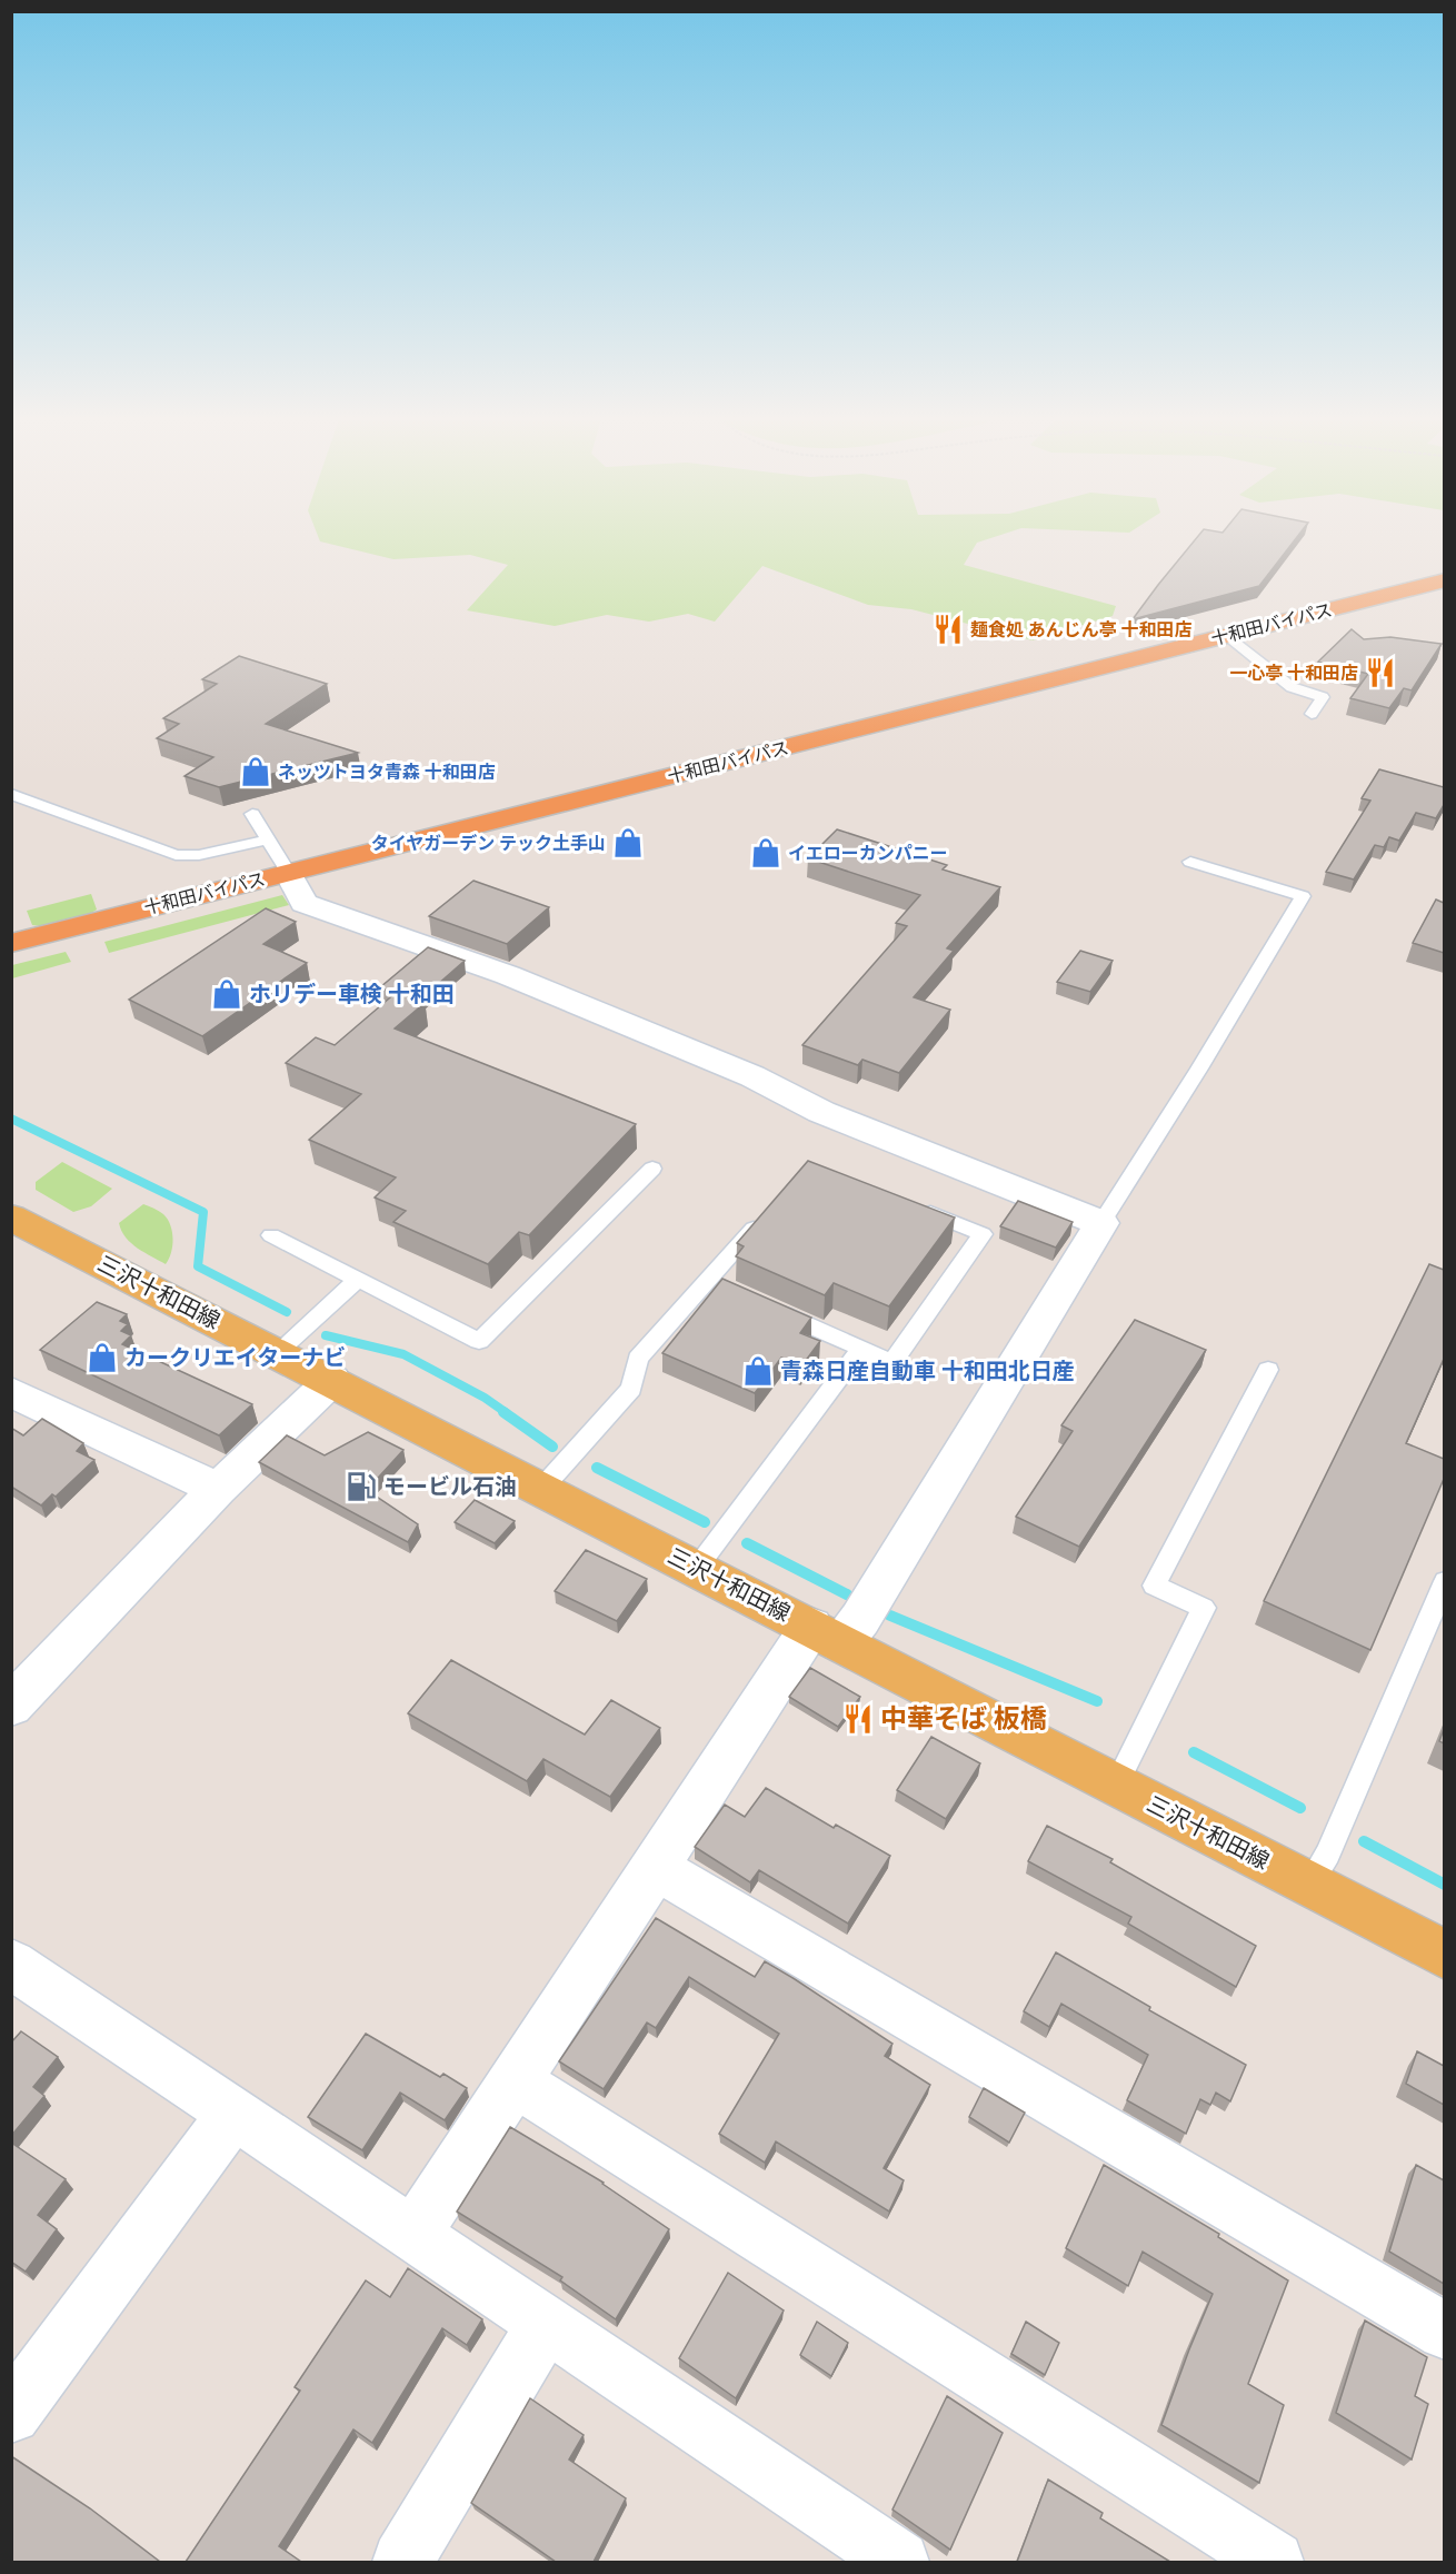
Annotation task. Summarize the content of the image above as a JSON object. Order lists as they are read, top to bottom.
{
  "streets": {
    "highway": ["十和田バイパス"],
    "main road": ["三沢十和田線"]
  },
  "places": {
    "restaurant": ["麺食処 あんじん亭 十和田店", "一心亭 十和田店", "中華そば 板橋"],
    "shop": [
      "ネッツトヨタ青森 十和田店",
      "タイヤガーデン テック土手山",
      "イエローカンパニー",
      "ホリデー車検 十和田",
      "カークリエイターナビ",
      "青森日産自動車 十和田北日産"
    ],
    "fuel station": ["モービル石油"]
  }
}
